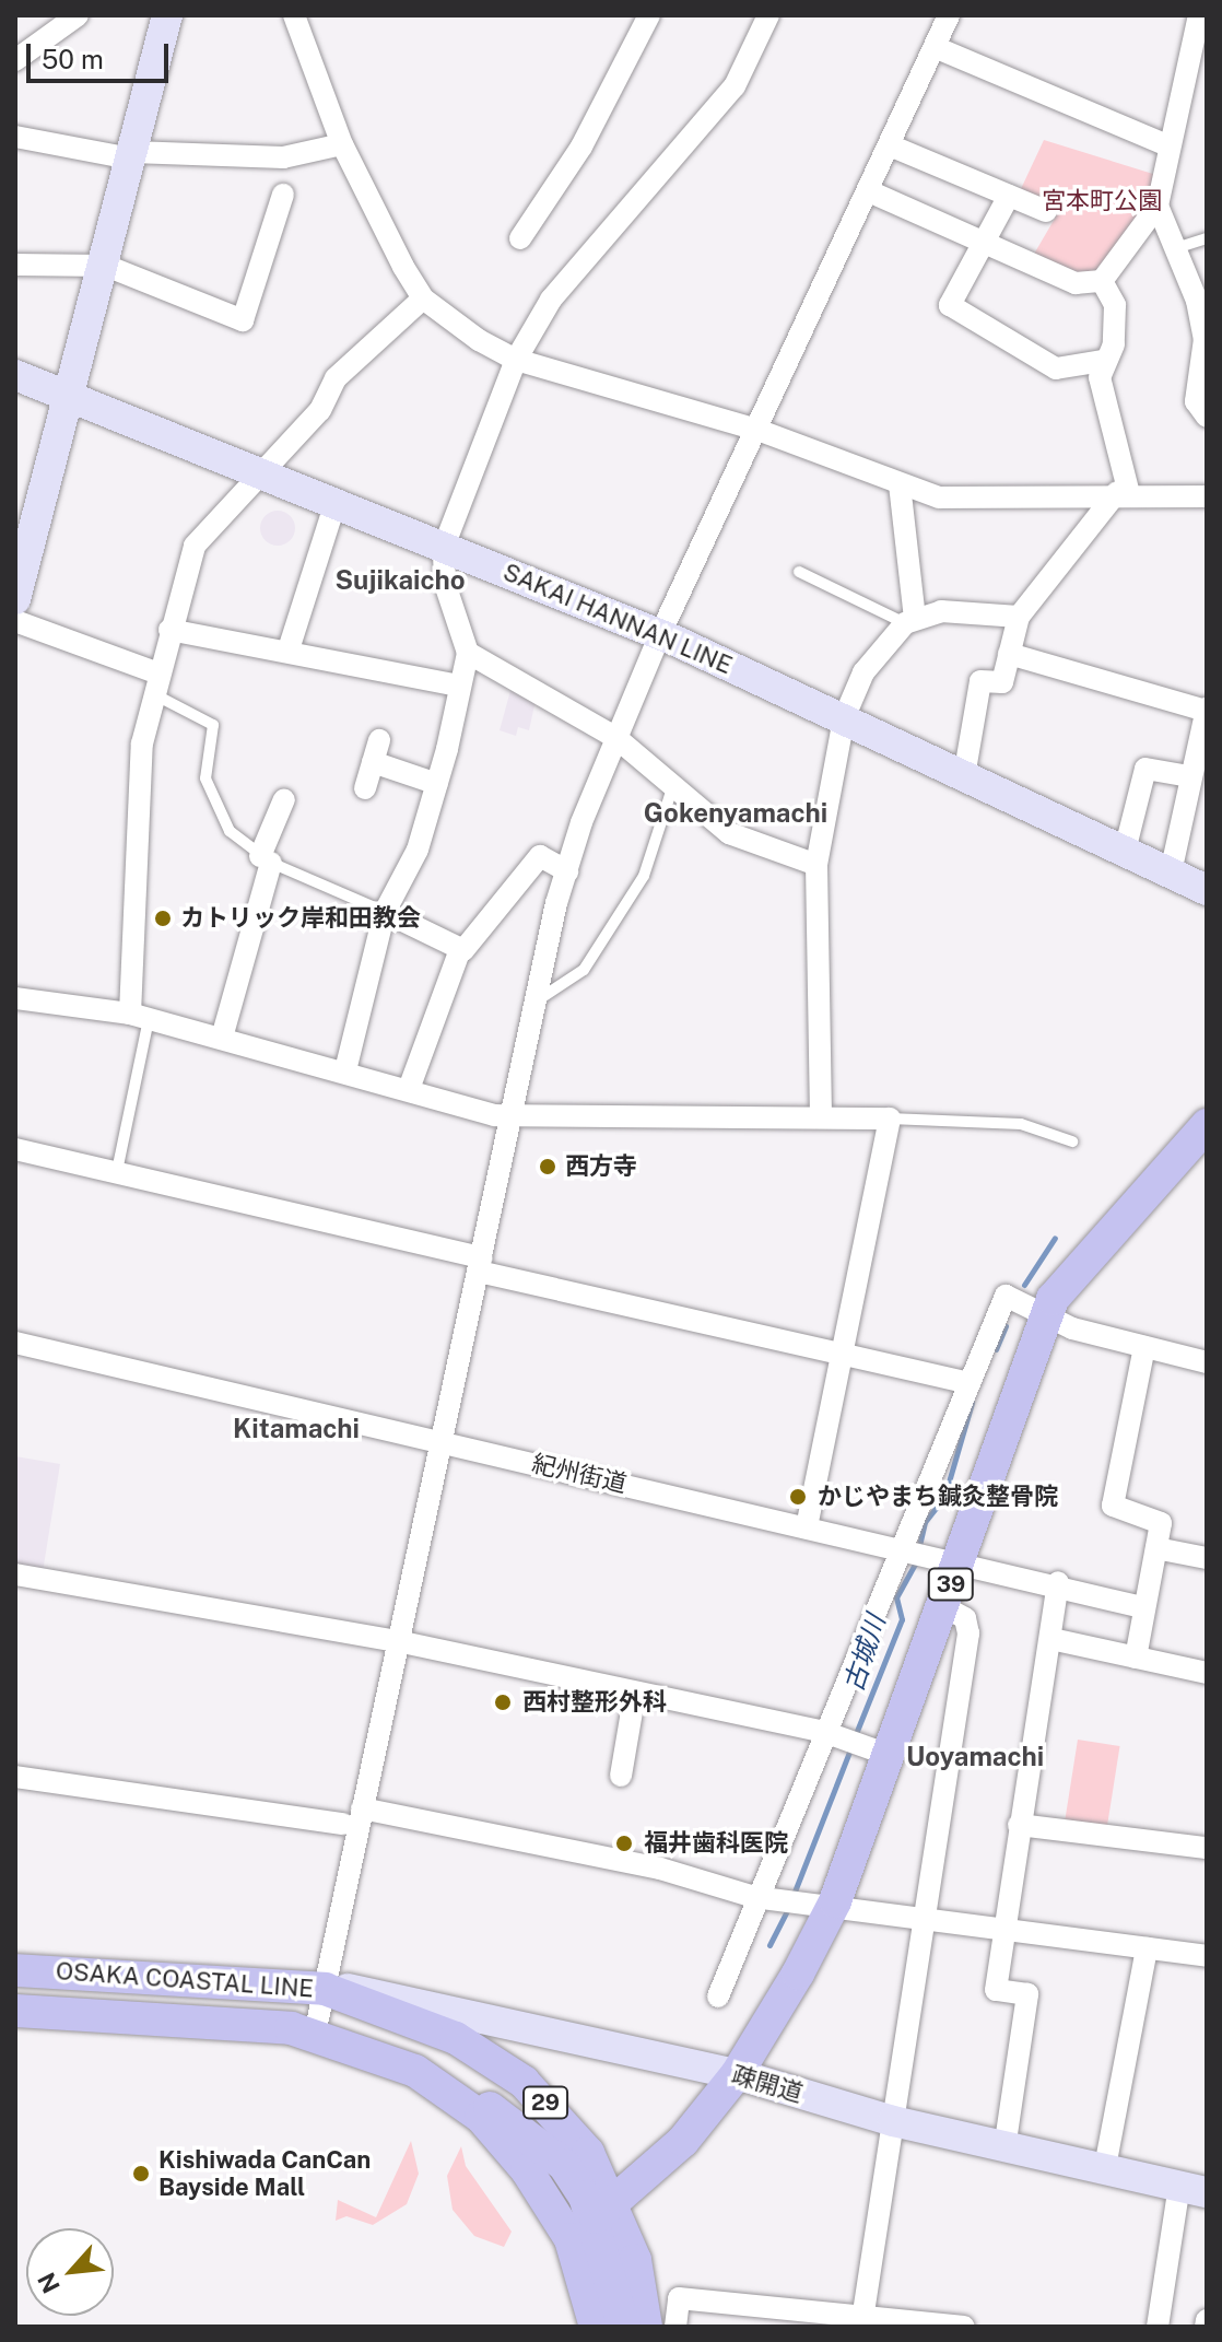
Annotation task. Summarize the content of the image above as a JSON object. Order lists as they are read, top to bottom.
{
  "streets": {
    "main road": [
      "SAKAI HANNAN LINE",
      "39",
      "OSAKA COASTAL LINE",
      "疎開道",
      "29"
    ],
    "street": ["紀州街道"]
  },
  "crossings": [
    ["紀州街道", "39"],
    ["39", "OSAKA COASTAL LINE"],
    ["39", "疎開道"],
    ["OSAKA COASTAL LINE", "疎開道"]
  ],
  "districts": [
    "Sujikaicho",
    "Gokenyamachi",
    "Kitamachi",
    "Uoyamachi"
  ],
  "water": ["古城川"],
  "parks": ["宮本町公園"],
  "places": [
    "カトリック岸和田教会",
    "西方寺",
    "かじやまち鍼灸整骨院",
    "西村整形外科",
    "福井歯科医院",
    "Kishiwada CanCan Bayside Mall"
  ],
  "scale_bar": "50 m",
  "north": "bottom left"
}
